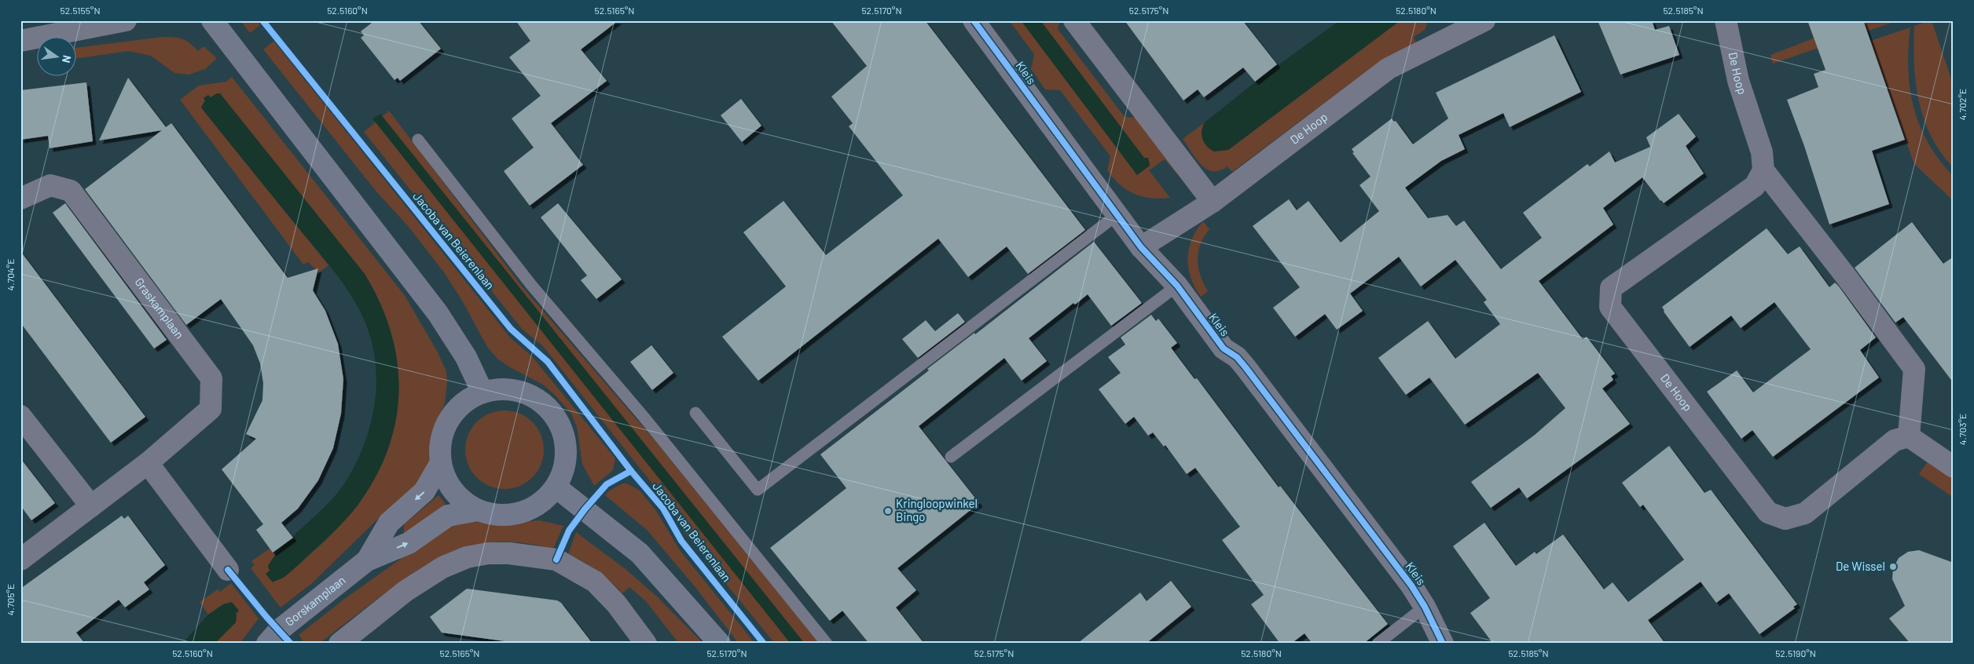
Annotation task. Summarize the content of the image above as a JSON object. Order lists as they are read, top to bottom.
{
  "streets": {
    "main road": ["Gorskamplaan"],
    "street": ["Kleis", "De Hoop", "Graskamplaan"],
    "cycle path": ["Jacoba van Beierenlaan"]
  },
  "crossings": [
    ["Kleis", "De Hoop"]
  ],
  "places": ["Kringloopwinkel Bingo", "De Wissel"],
  "north": "right",
  "coordinates": [
    "52.5155°N",
    "52.5160°N",
    "52.5165°N",
    "52.5170°N",
    "52.5175°N",
    "52.5180°N",
    "52.5185°N",
    "4.702°E",
    "4.704°E",
    "4.703°E",
    "4.705°E",
    "52.5190°N"
  ]
}
